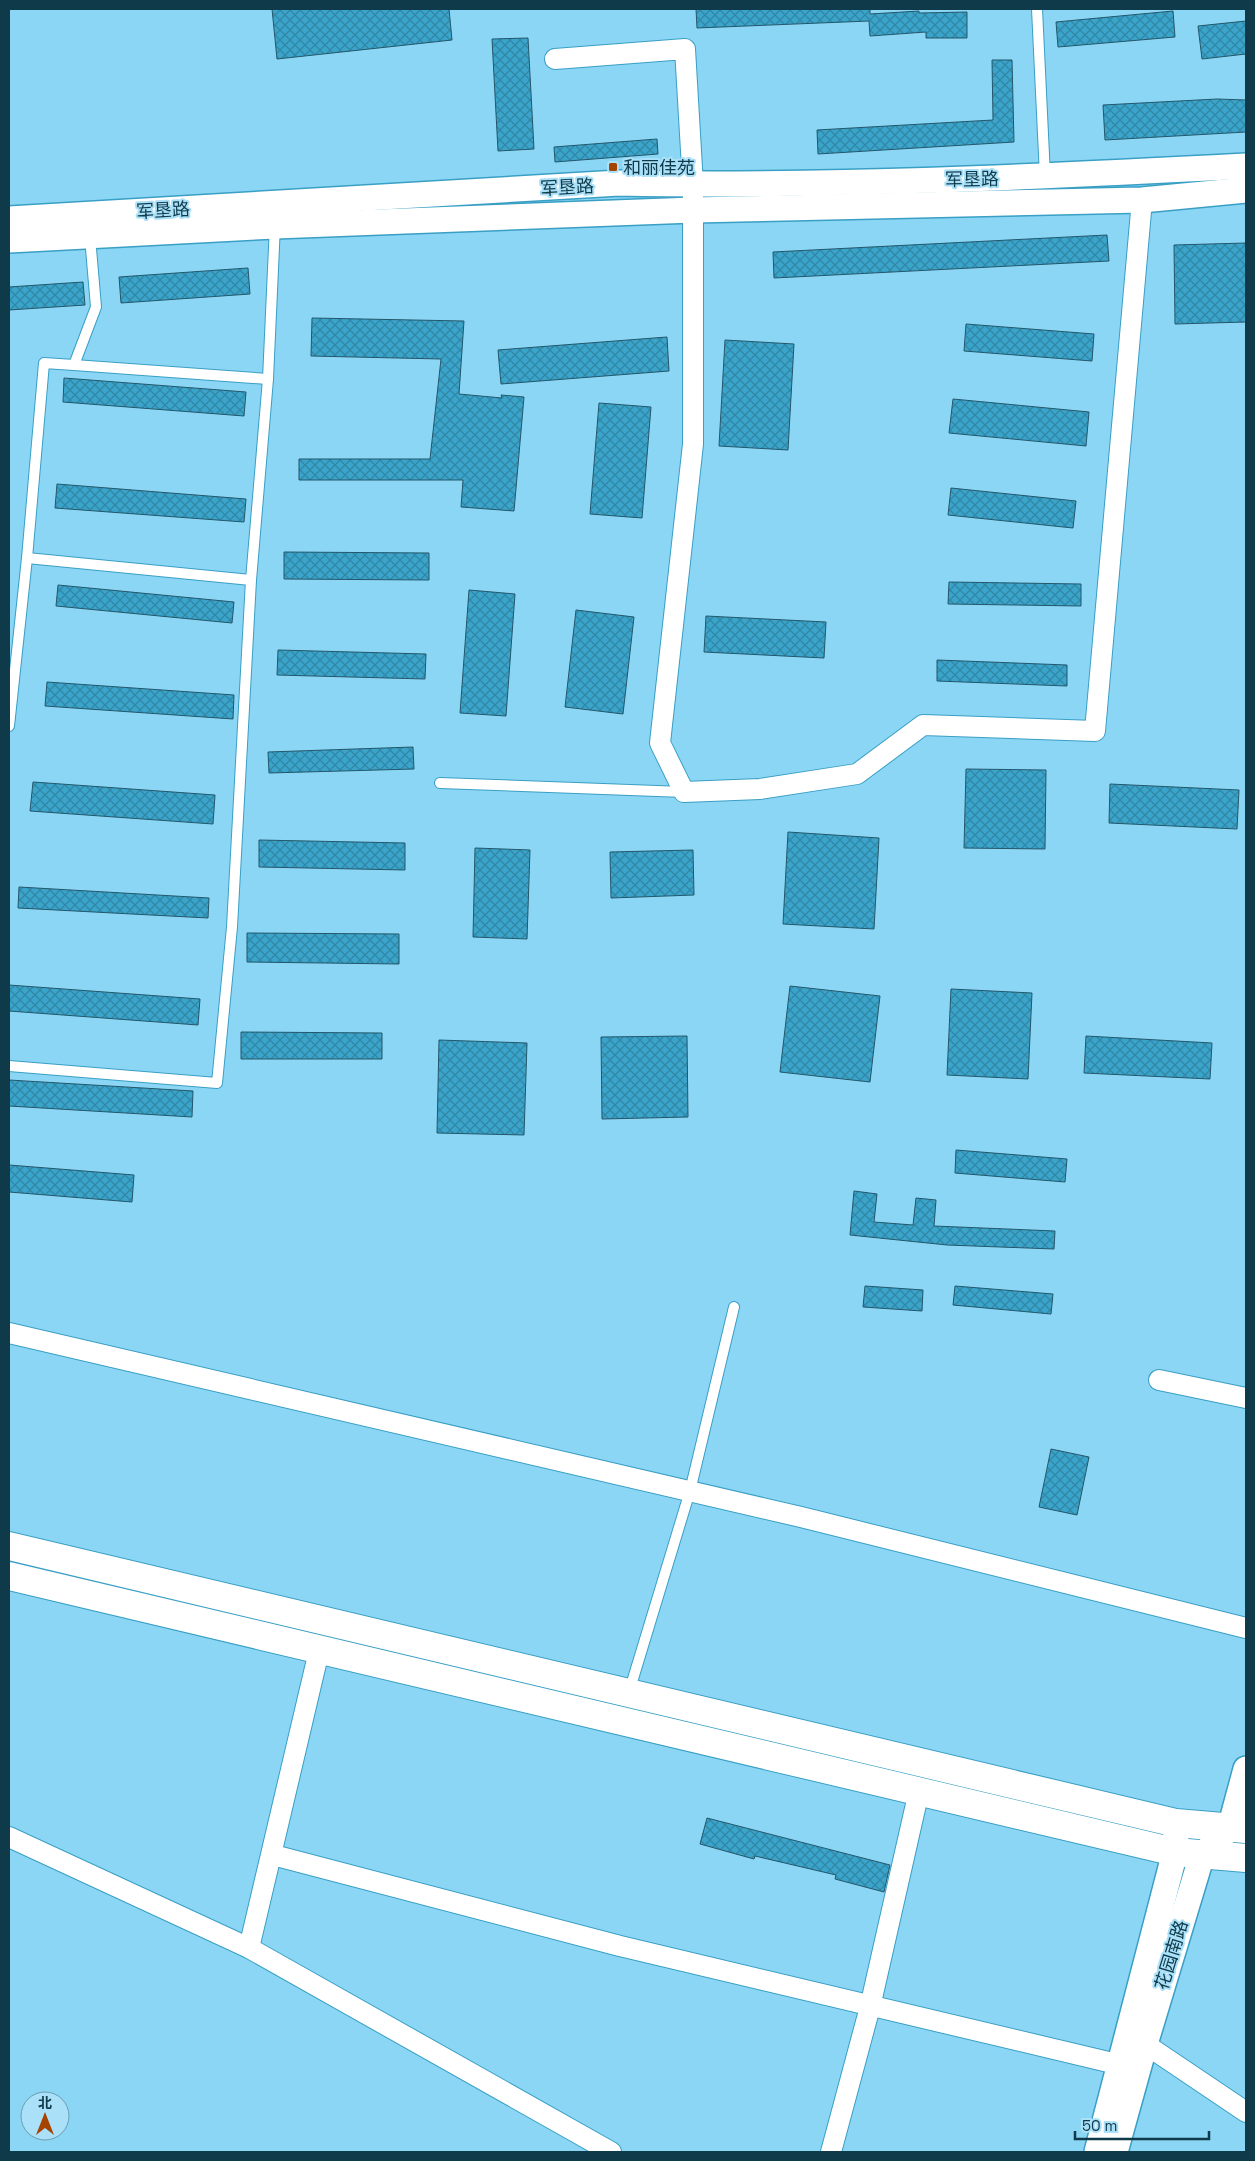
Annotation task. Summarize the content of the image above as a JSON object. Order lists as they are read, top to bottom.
{
  "streets": {
    "street": ["军垦路", "花园南路"]
  },
  "places": {
    "transit": ["和丽佳苑"]
  },
  "scale_bar": "50 m",
  "north": "top"
}
